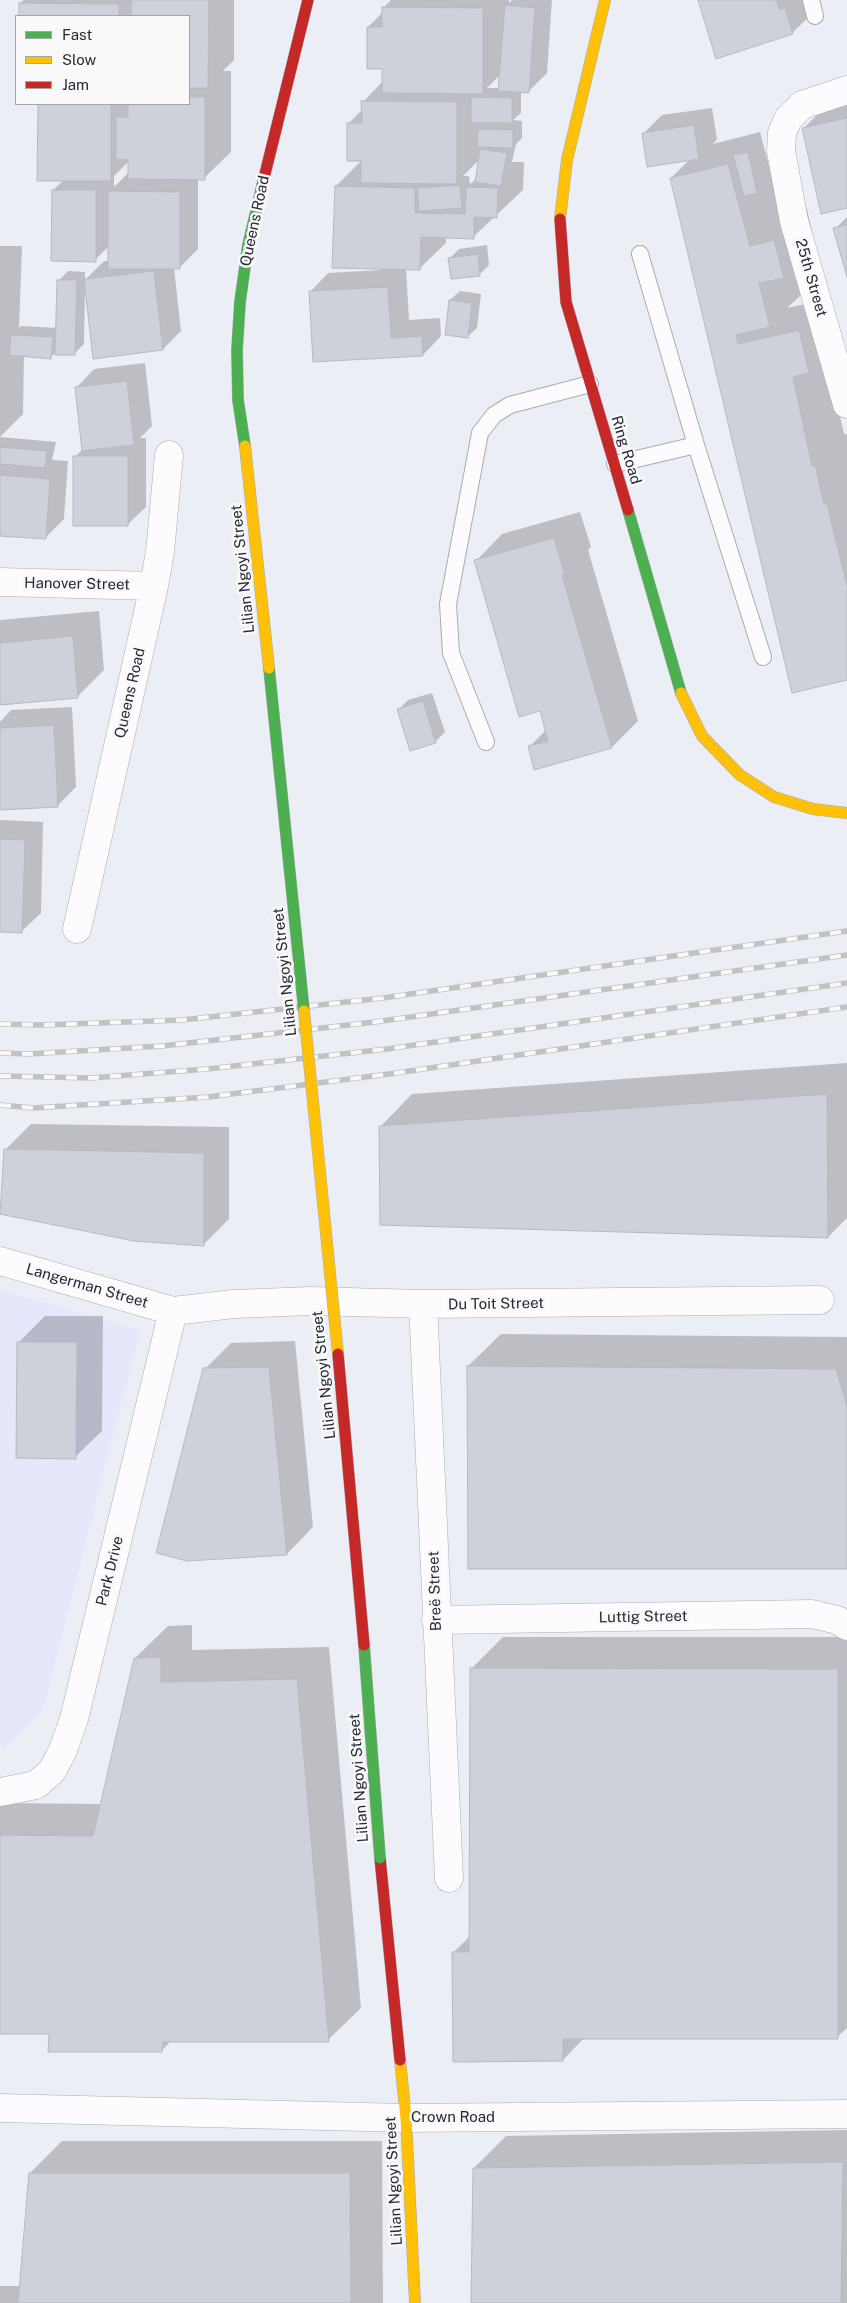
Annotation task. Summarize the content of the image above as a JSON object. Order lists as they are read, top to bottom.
{
  "streets": {
    "street": [
      "Queens Road",
      "25th Street",
      "Ring Road",
      "Lilian Ngoyi Street",
      "Hanover Street",
      "Langerman Street",
      "Du Toit Street",
      "Park Drive",
      "Breë Street",
      "Luttig Street",
      "Crown Road"
    ]
  },
  "crossings": [
    ["Queens Road", "Lilian Ngoyi Street"],
    ["Queens Road", "Hanover Street"],
    ["Lilian Ngoyi Street", "Crown Road"],
    ["Langerman Street", "Du Toit Street"],
    ["Langerman Street", "Park Drive"],
    ["Du Toit Street", "Park Drive"],
    ["Du Toit Street", "Breë Street"],
    ["Breë Street", "Luttig Street"]
  ],
  "legend": ["Fast", "Slow", "Jam"]
}
